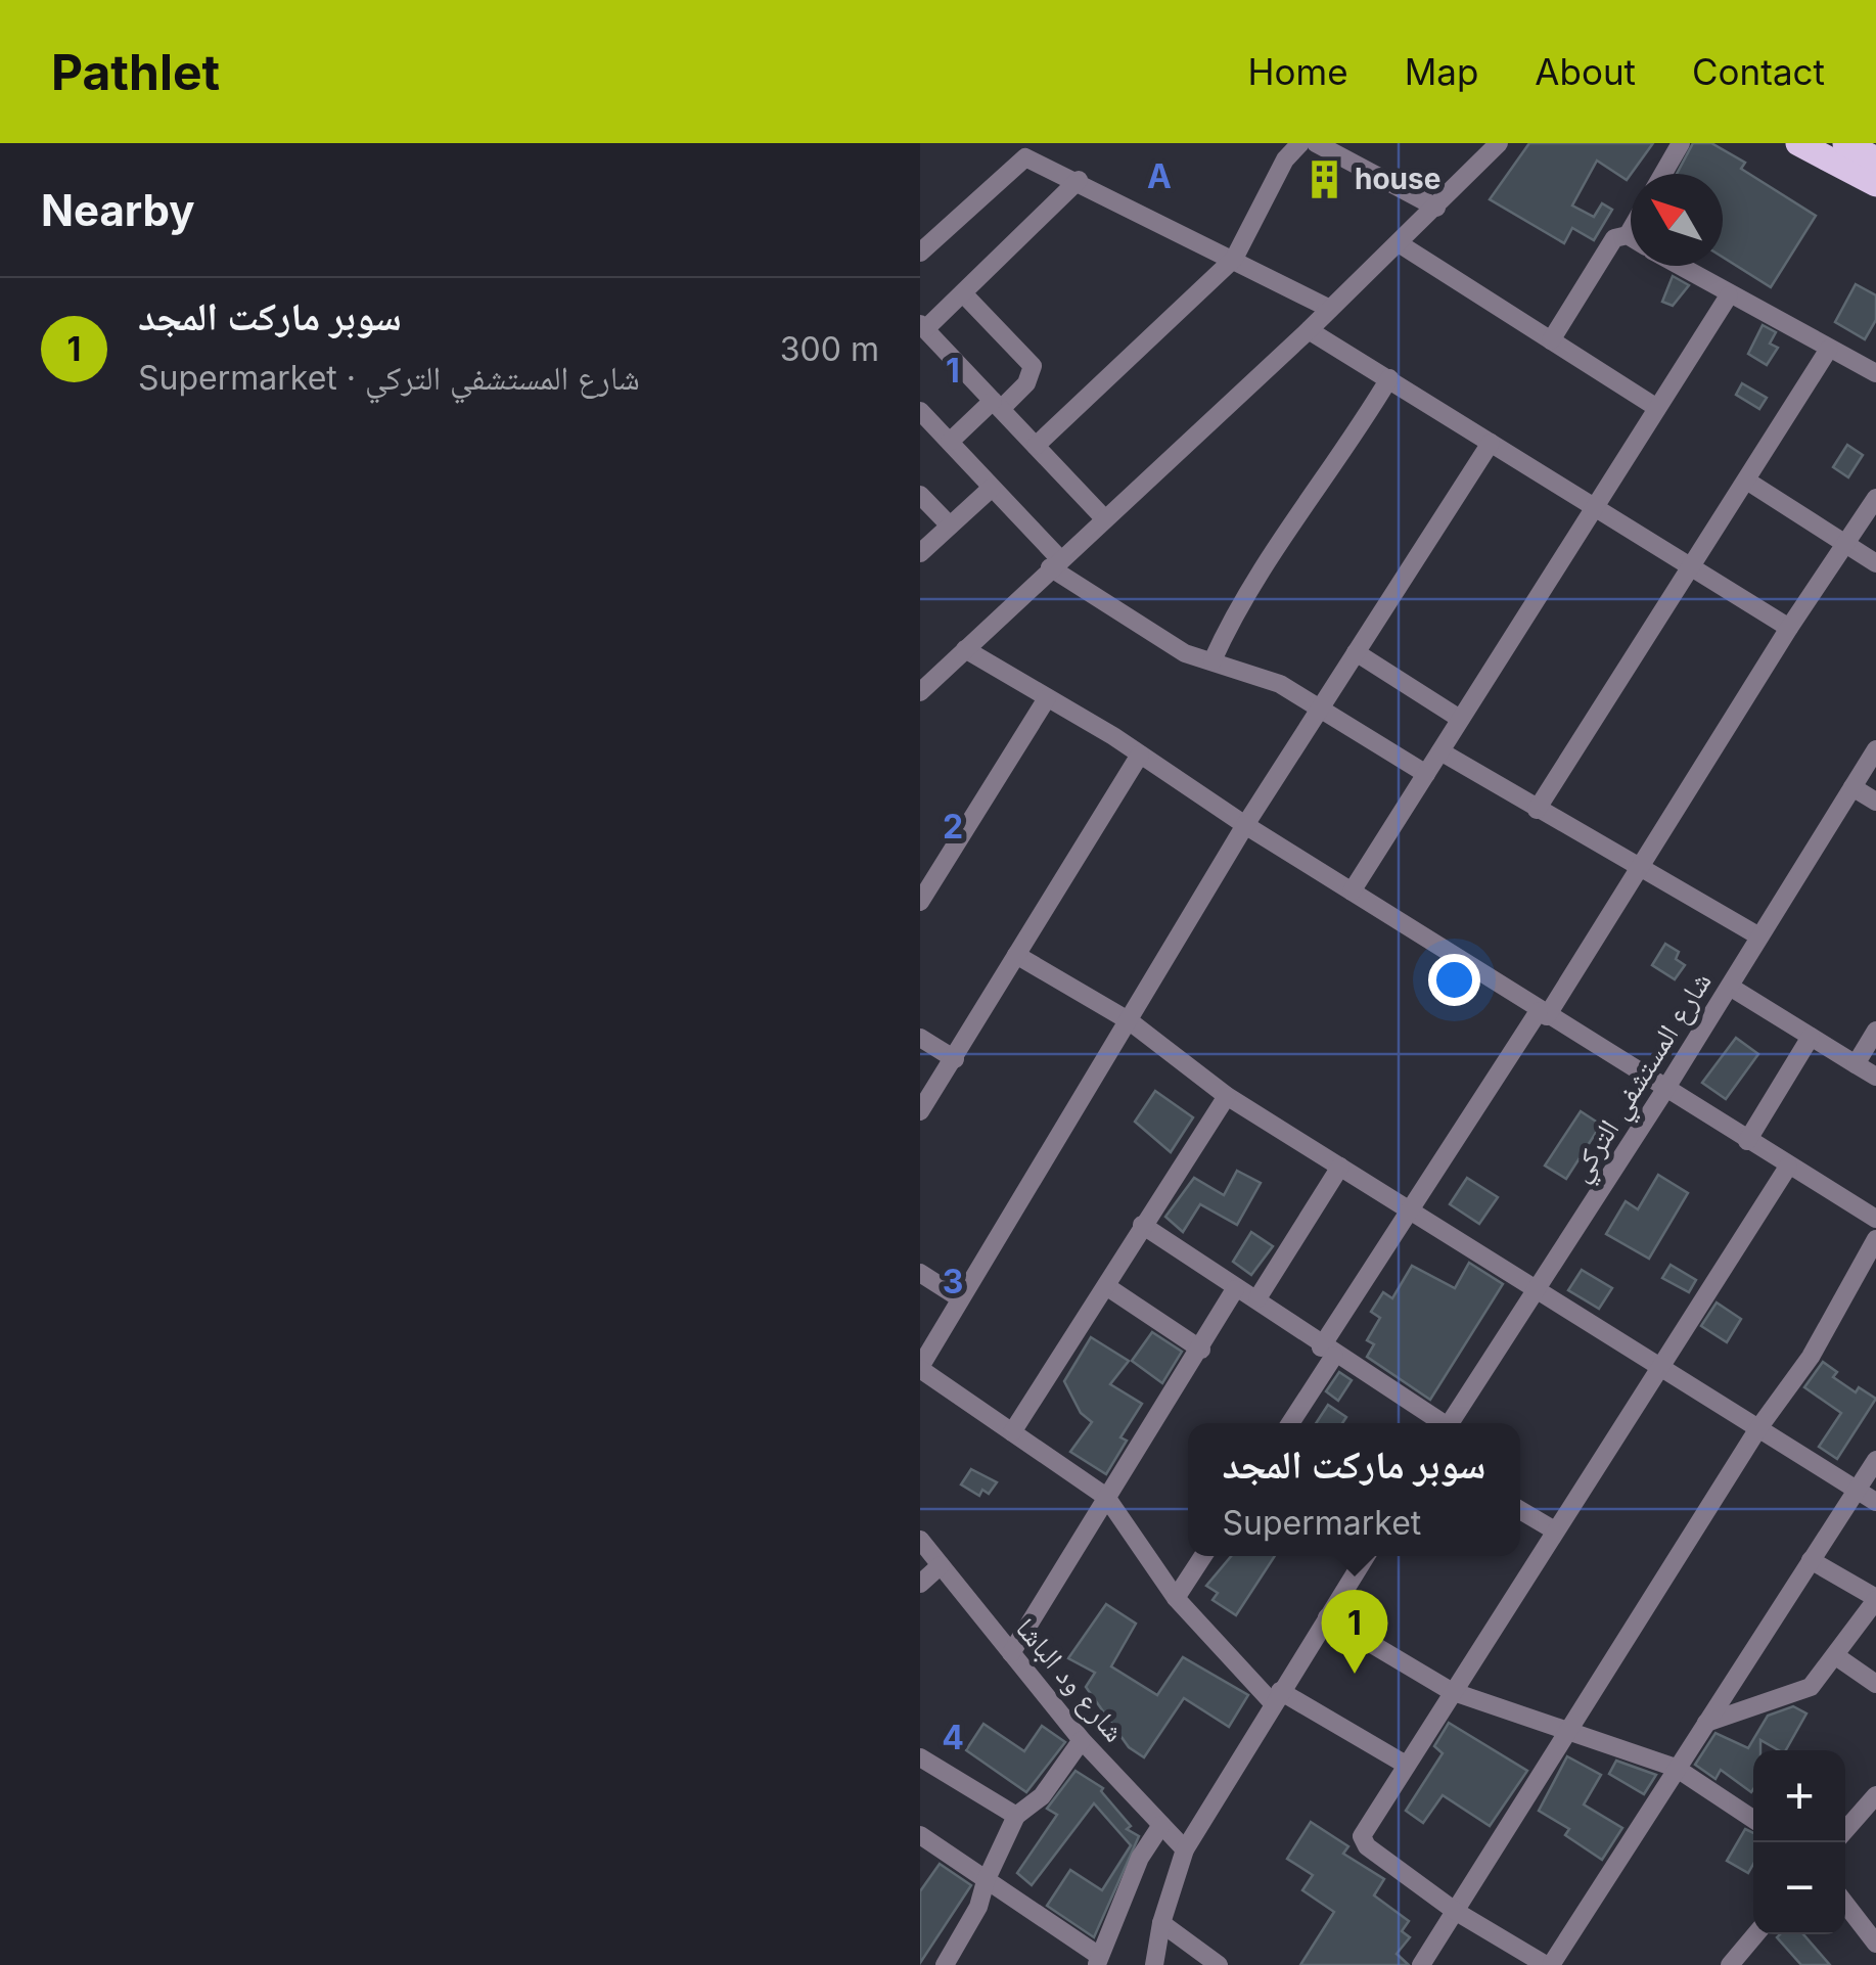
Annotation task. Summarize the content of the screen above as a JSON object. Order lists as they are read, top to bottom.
{
  "streets": {
    "street": ["شارع المستشفي التركي", "شارع ود الباشا"]
  },
  "places": {
    "building": ["house"]
  },
  "north": "top left",
  "page": {
    "header": "Pathlet",
    "nav": [
      "Home",
      "Map",
      "About",
      "Contact"
    ],
    "heading": "Nearby",
    "list": [
      {
        "mark": "1",
        "name": "سوبر ماركت المجد",
        "note": "Supermarket · شارع المستشفي التركي",
        "value": "300 m"
      }
    ],
    "popup": ["سوبر ماركت المجد", "Supermarket"],
    "pins": "1",
    "map_buttons": ["+", "−"]
  },
  "grid": {
    "columns": ["A"],
    "rows": [
      "1",
      "2",
      "3",
      "4"
    ]
  }
}
